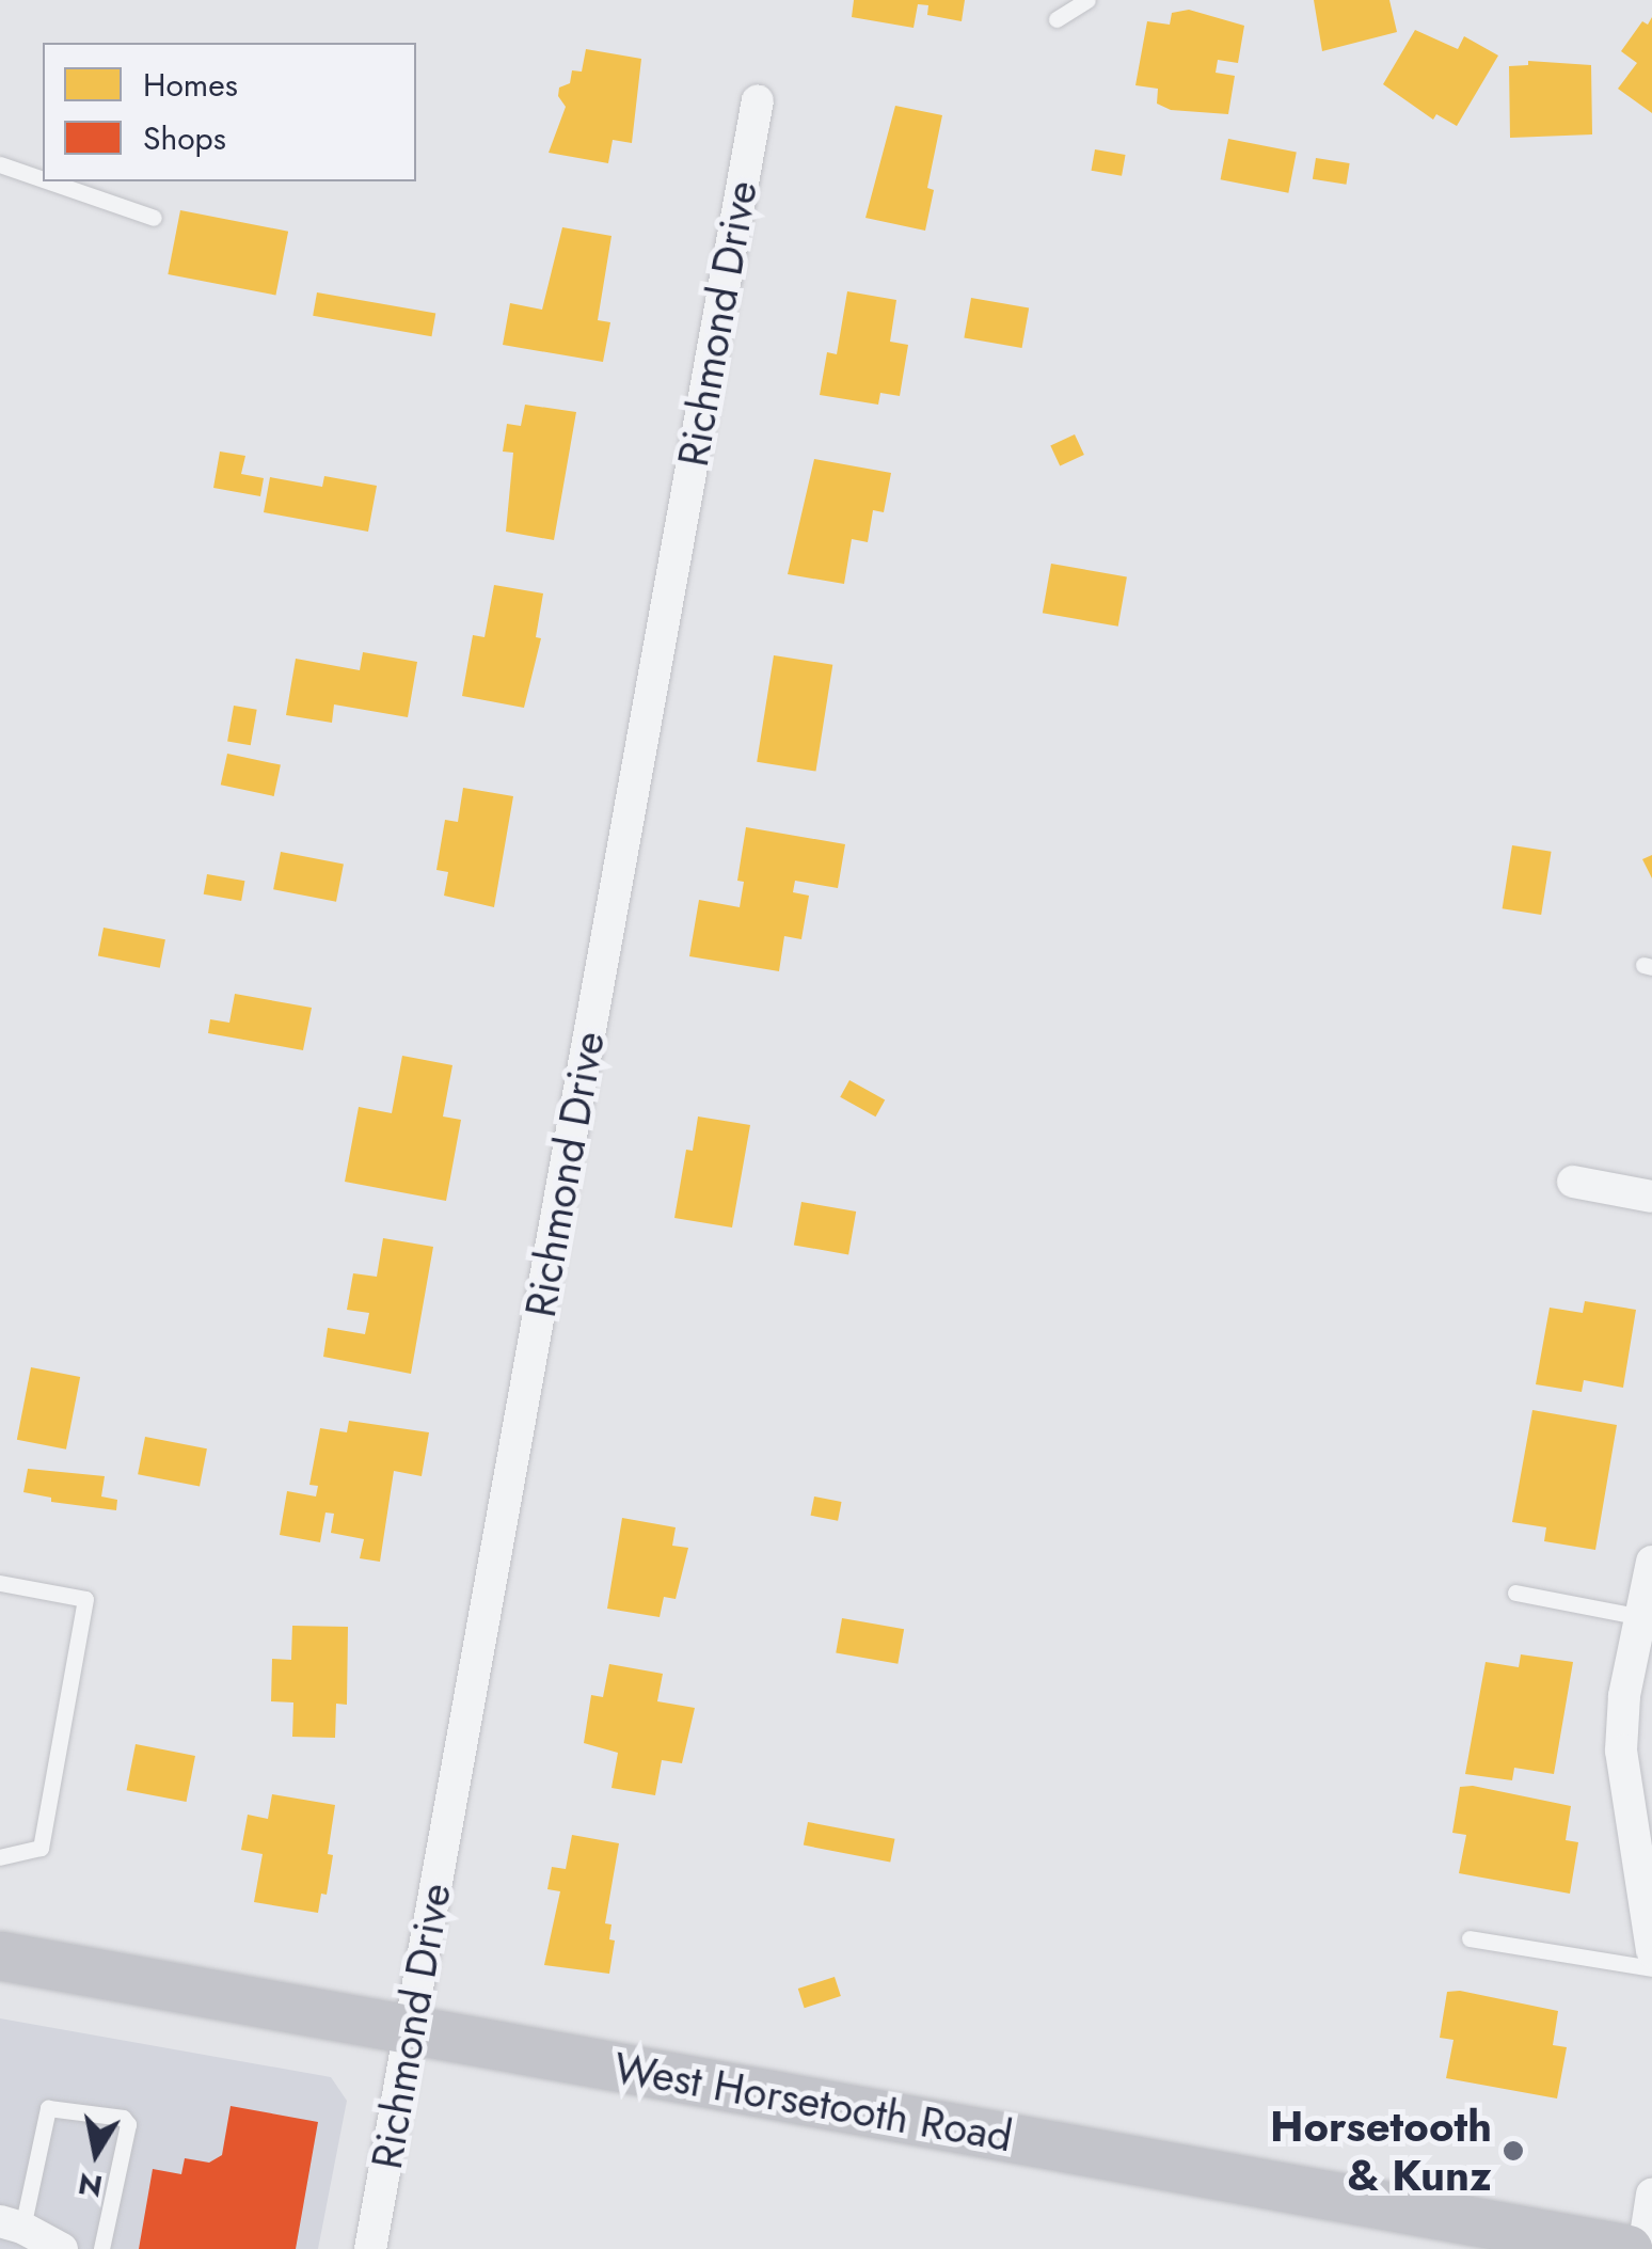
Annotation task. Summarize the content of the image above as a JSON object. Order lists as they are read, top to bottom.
{
  "streets": {
    "main road": ["West Horsetooth Road"],
    "street": ["Richmond Drive"]
  },
  "crossings": [
    ["Richmond Drive", "West Horsetooth Road"]
  ],
  "places": ["Horsetooth & Kunz"],
  "legend": ["Homes", "Shops"],
  "north": "bottom"
}
